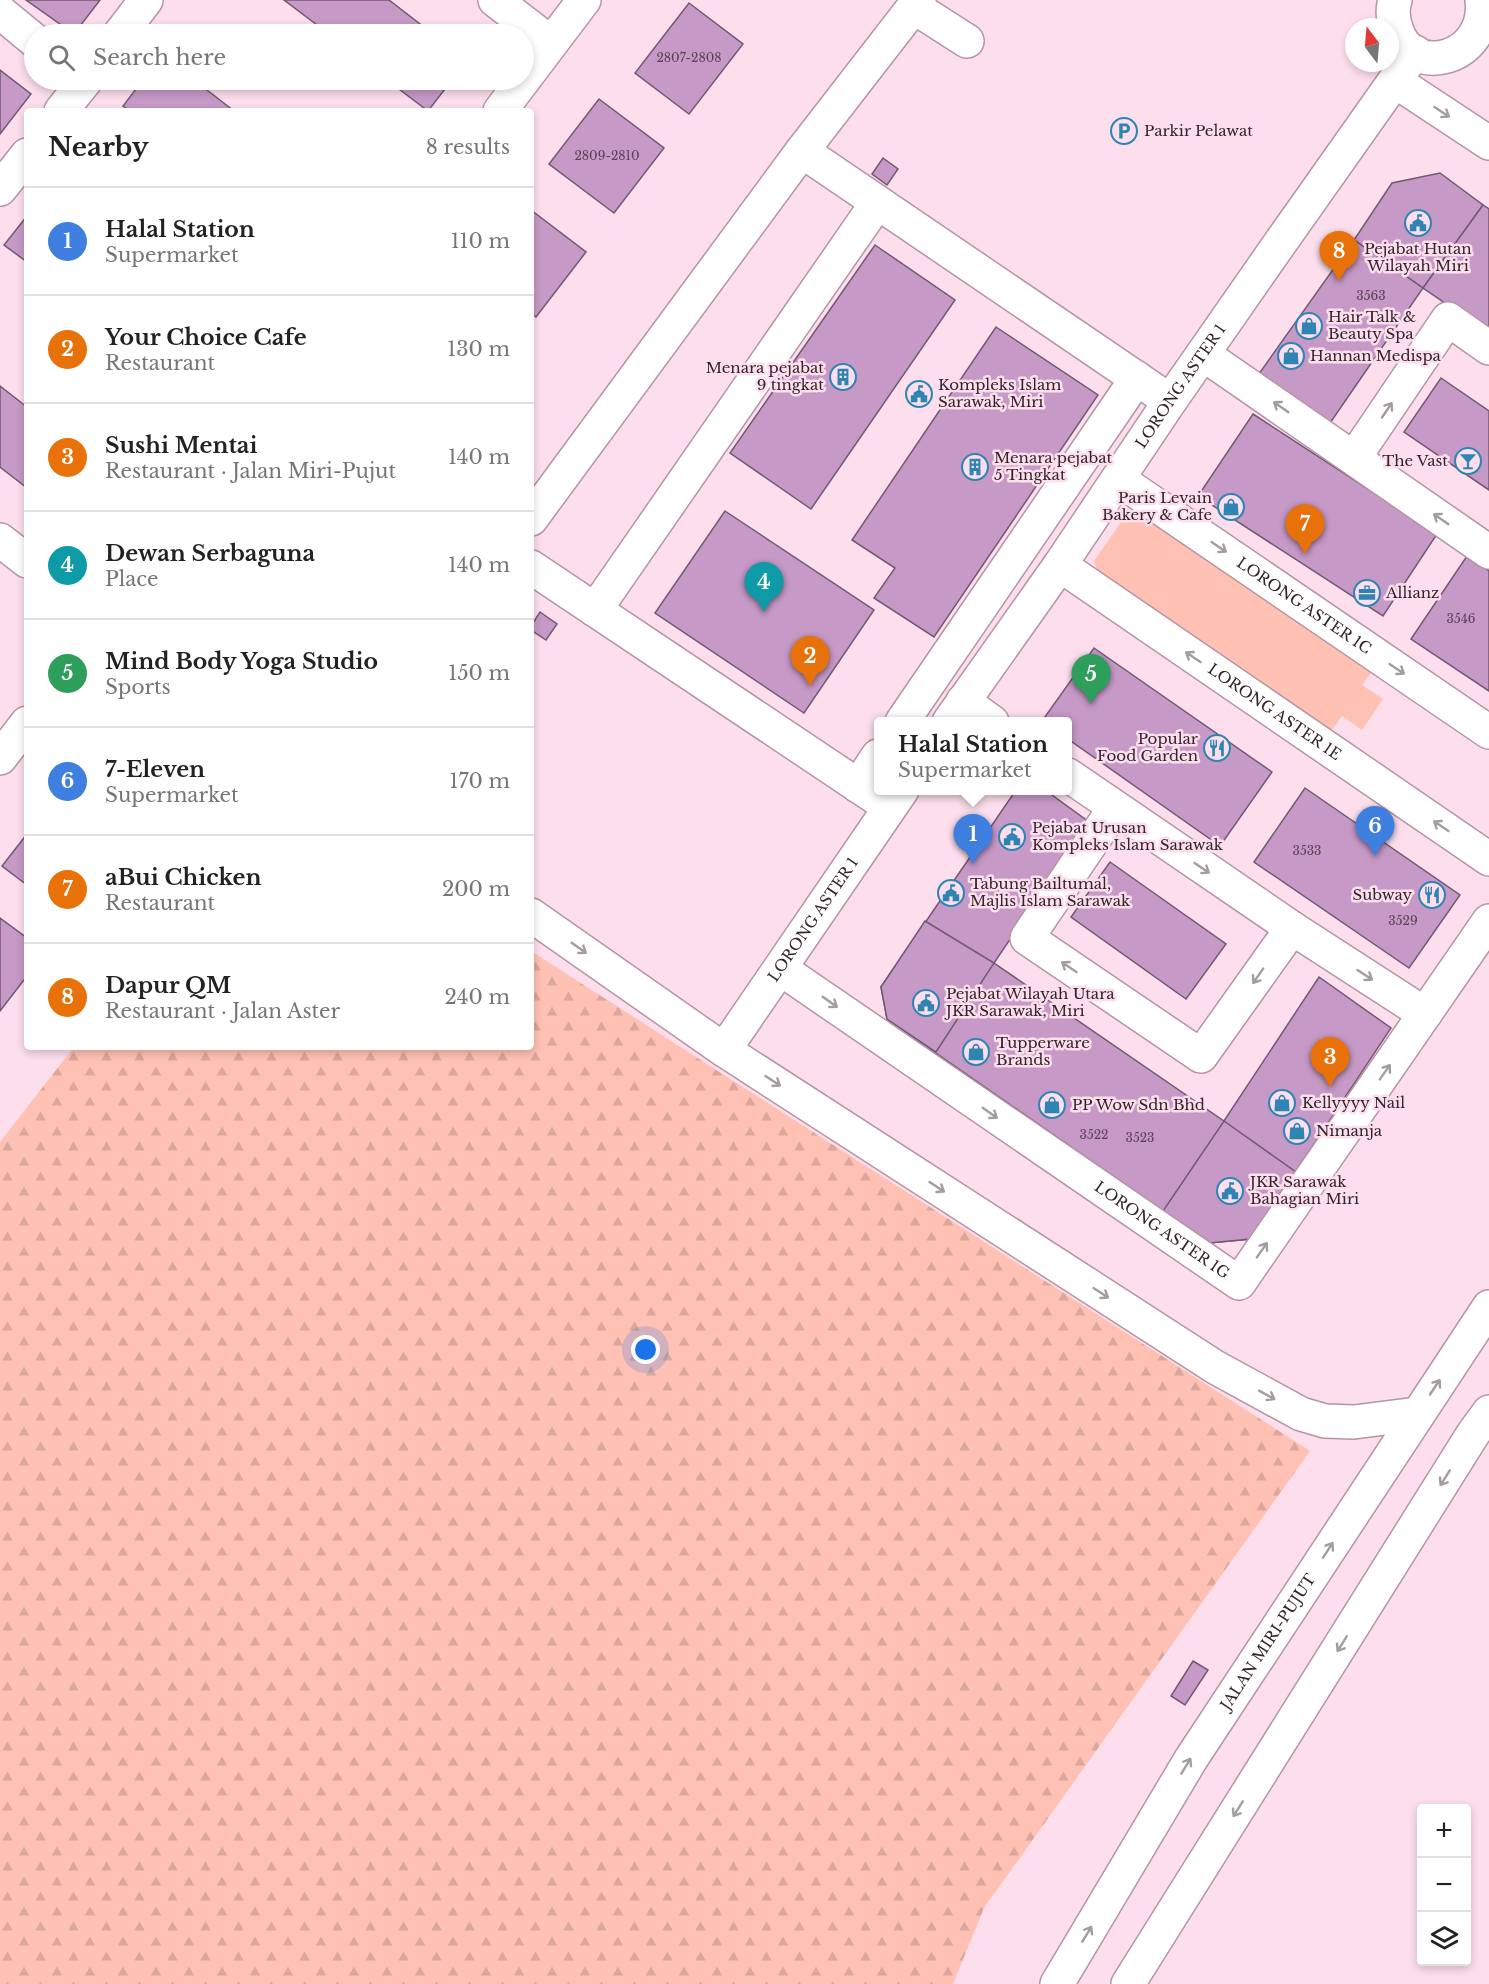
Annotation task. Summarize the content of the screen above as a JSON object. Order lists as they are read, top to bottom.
{
  "streets": {
    "main road": [
      "LORONG ASTER 1",
      "LORONG ASTER 1C",
      "LORONG ASTER 1E",
      "LORONG ASTER 1G",
      "JALAN MIRI-PUJUT"
    ]
  },
  "crossings": [
    ["LORONG ASTER 1", "LORONG ASTER 1C"],
    ["LORONG ASTER 1", "LORONG ASTER 1E"],
    ["LORONG ASTER 1", "LORONG ASTER 1G"]
  ],
  "places": {
    "parking": ["Parkir Pelawat"],
    "public building": [
      "Pejabat Hutan Wilayah Miri",
      "Kompleks Islam Sarawak, Miri",
      "Pejabat Urusan Kompleks Islam Sarawak",
      "Tabung Bailtumal, Majlis Islam Sarawak",
      "Pejabat Wilayah Utara JKR Sarawak, Miri",
      "JKR Sarawak Bahagian Miri"
    ],
    "shop": [
      "Hair Talk & Beauty Spa",
      "Hannan Medispa",
      "Paris Levain Bakery & Cafe",
      "Tupperware Brands",
      "Kellyyyy Nail",
      "PP Wow Sdn Bhd",
      "Nimanja"
    ],
    "building": ["Menara pejabat 9 tingkat", "Menara pejabat 5 Tingkat"],
    "bar": ["The Vast"],
    "office": ["Allianz"],
    "restaurant": ["Popular Food Garden", "Subway"]
  },
  "house_numbers": [
    "2807-2808",
    "2809-2810",
    "3563",
    "3546",
    "3533",
    "3529",
    "3522",
    "3523"
  ],
  "north": "top",
  "page": {
    "search": "Search here",
    "heading": ["Nearby", "8 results"],
    "list": [
      {
        "mark": "1",
        "name": "Halal Station",
        "note": "Supermarket",
        "value": "110 m"
      },
      {
        "mark": "2",
        "name": "Your Choice Cafe",
        "note": "Restaurant",
        "value": "130 m"
      },
      {
        "mark": "3",
        "name": "Sushi Mentai",
        "note": "Restaurant · Jalan Miri-Pujut",
        "value": "140 m"
      },
      {
        "mark": "4",
        "name": "Dewan Serbaguna",
        "note": "Place",
        "value": "140 m"
      },
      {
        "mark": "5",
        "name": "Mind Body Yoga Studio",
        "note": "Sports",
        "value": "150 m"
      },
      {
        "mark": "6",
        "name": "7-Eleven",
        "note": "Supermarket",
        "value": "170 m"
      },
      {
        "mark": "7",
        "name": "aBui Chicken",
        "note": "Restaurant",
        "value": "200 m"
      },
      {
        "mark": "8",
        "name": "Dapur QM",
        "note": "Restaurant · Jalan Aster",
        "value": "240 m"
      }
    ],
    "pins": [
      "8",
      "7",
      "4",
      "2",
      "5",
      "6",
      "1",
      "3"
    ],
    "popup": ["Halal Station", "Supermarket"],
    "map_buttons": ["+", "−"]
  }
}
